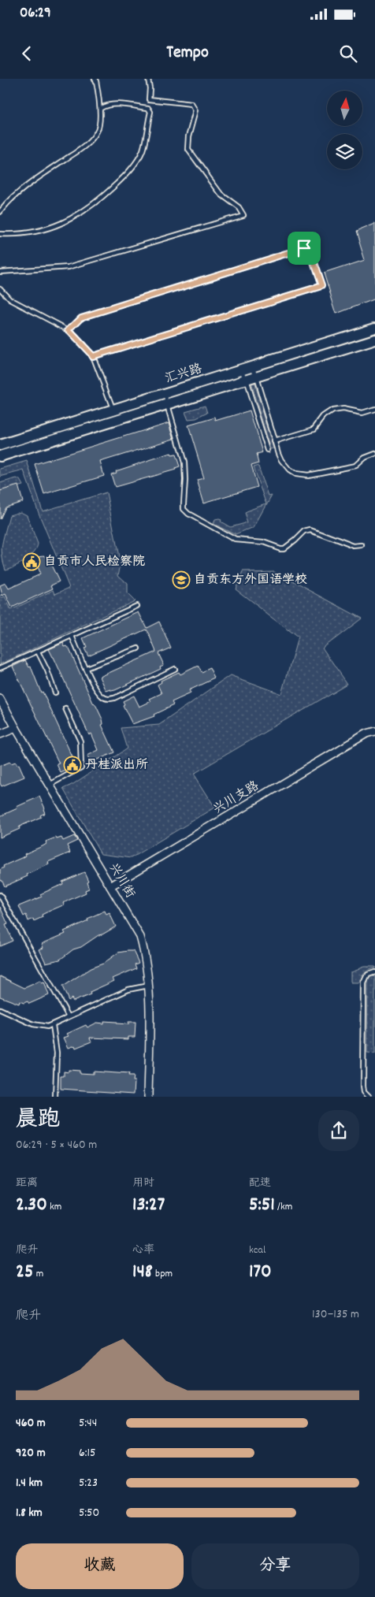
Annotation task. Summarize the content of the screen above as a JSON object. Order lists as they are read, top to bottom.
{
  "streets": {
    "main road": ["汇兴路"],
    "street": ["兴川支路", "兴川街"]
  },
  "crossings": [
    ["兴川支路", "兴川街"]
  ],
  "places": {
    "public building": ["自贡市人民检察院", "丹桂派出所"],
    "school or university": ["自贡东方外国语学校"]
  },
  "north": "top",
  "page": {
    "status": "06:29",
    "header": "Tempo",
    "heading": ["晨跑", "06:29 · 5 × 460 m"],
    "stats": [
      ["距离", "2.30 km"],
      ["用时", "13:27"],
      ["配速", "5:51 /km"],
      ["爬升", "25 m"],
      ["心率", "148 bpm"],
      ["kcal", "170"]
    ],
    "chart": ["爬升", "130–135 m"],
    "list": [
      {
        "name": "460 m",
        "note": "5:44"
      },
      {
        "name": "920 m",
        "note": "6:15"
      },
      {
        "name": "1.4 km",
        "note": "5:23"
      },
      {
        "name": "1.8 km",
        "note": "5:50"
      }
    ],
    "buttons": ["收藏", "分享"]
  }
}
